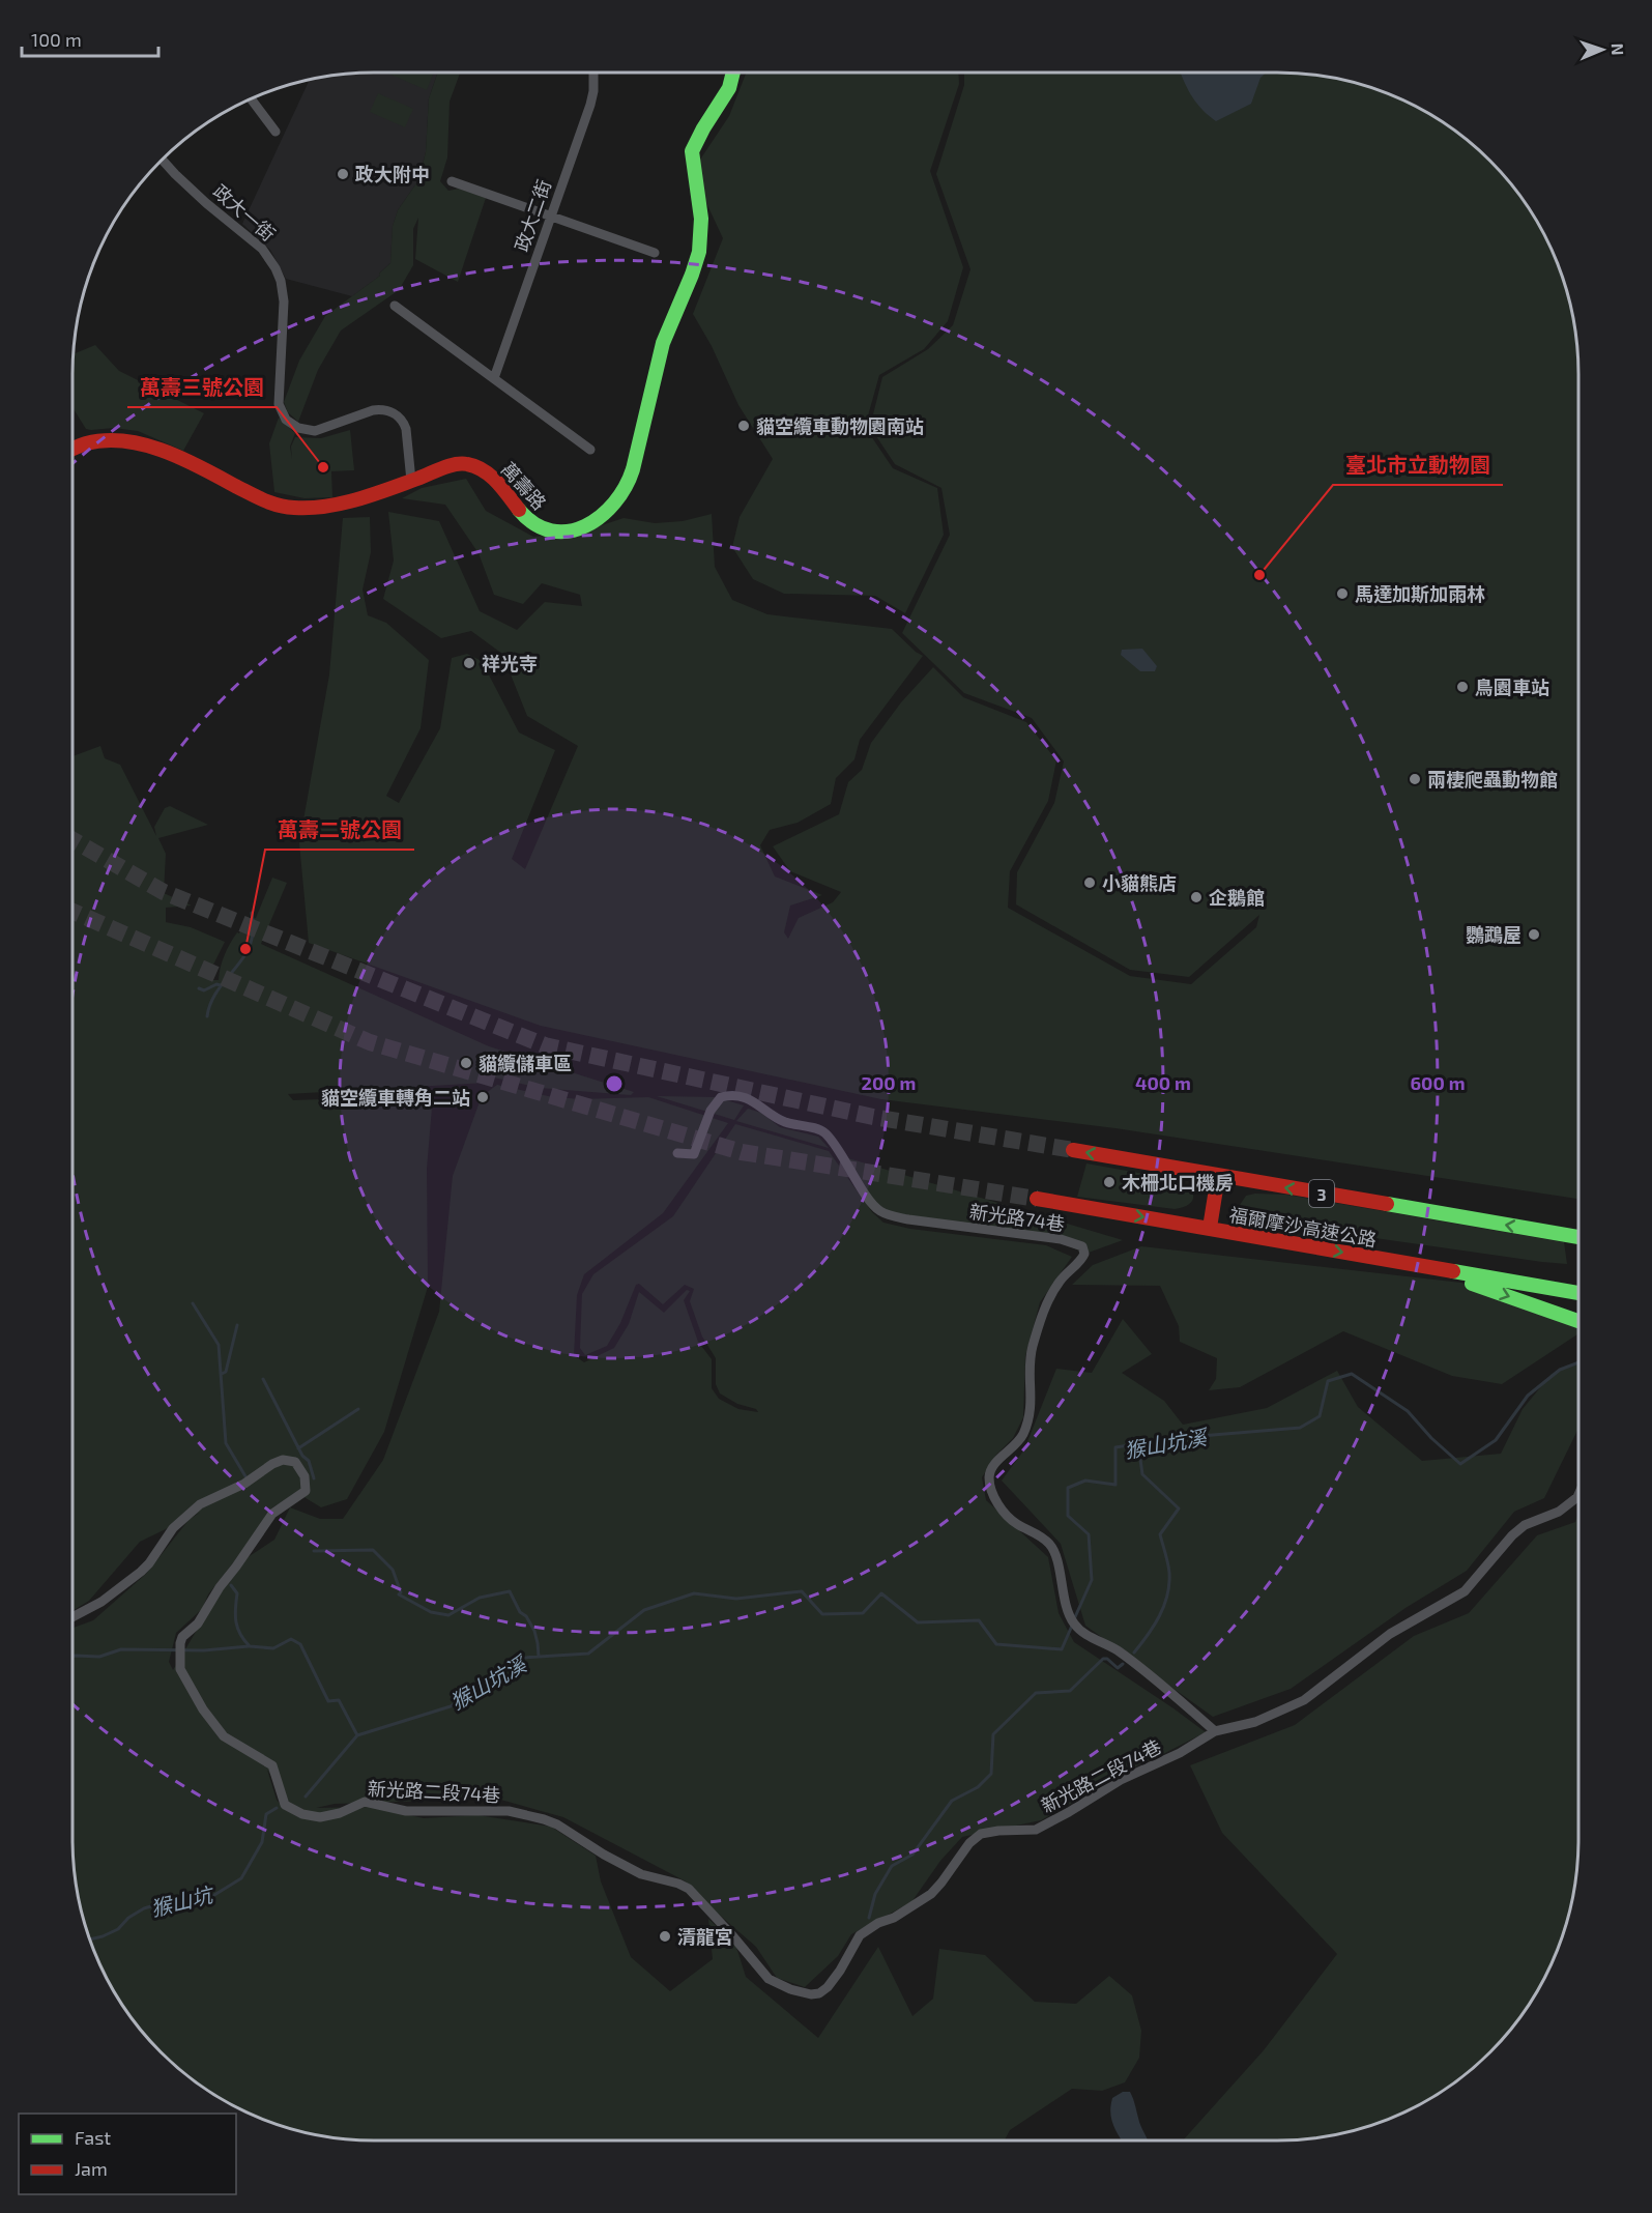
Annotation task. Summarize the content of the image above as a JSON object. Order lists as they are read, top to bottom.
{
  "streets": {
    "main road": ["萬壽路", "3", "福爾摩沙高速公路"],
    "street": [
      "政大一街",
      "政大二街",
      "新光路74巷",
      "新光路二段74巷"
    ]
  },
  "crossings": [
    ["政大一街", "萬壽路"],
    ["新光路74巷", "新光路二段74巷"]
  ],
  "water": ["猴山坑溪", "猴山坑"],
  "places": [
    "政大附中",
    "貓空纜車動物園南站",
    "萬壽三號公園",
    "臺北市立動物園",
    "馬達加斯加雨林",
    "祥光寺",
    "鳥園車站",
    "兩棲爬蟲動物館",
    "小貓熊店",
    "企鵝館",
    "鸚鵡屋",
    "萬壽二號公園",
    "貓纜儲車區",
    "貓空纜車轉角二站",
    "木柵北口機房",
    "清龍宮"
  ],
  "legend": ["Fast", "Jam"],
  "scale_bar": "100 m",
  "north": "right",
  "rings": ["200 m", "400 m", "600 m"]
}
